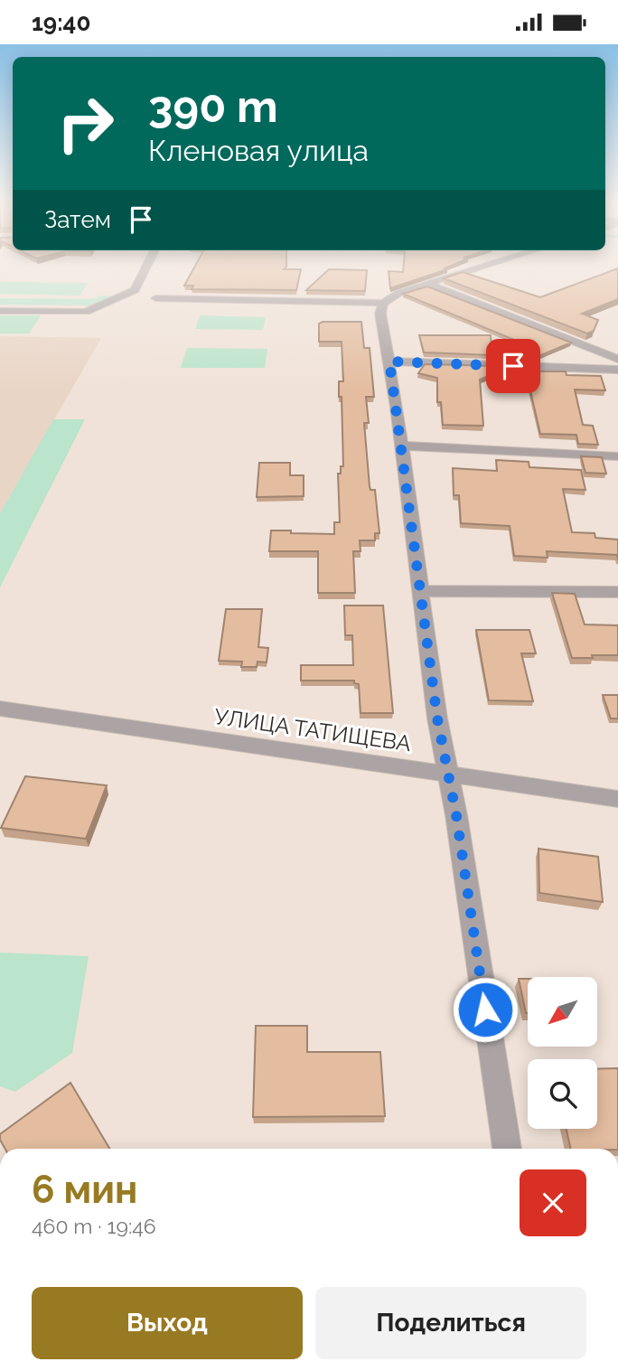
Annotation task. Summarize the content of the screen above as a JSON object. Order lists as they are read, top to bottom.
{
  "streets": {
    "street": ["УЛИЦА ТАТИЩЕВА"]
  },
  "north": "bottom left",
  "page": {
    "status": "19:40",
    "turn": ["390 m", "Кленовая улица"],
    "then": "Затем",
    "heading": ["6 мин", "460 m · 19:46"],
    "buttons": ["Выход", "Поделиться"]
  }
}
